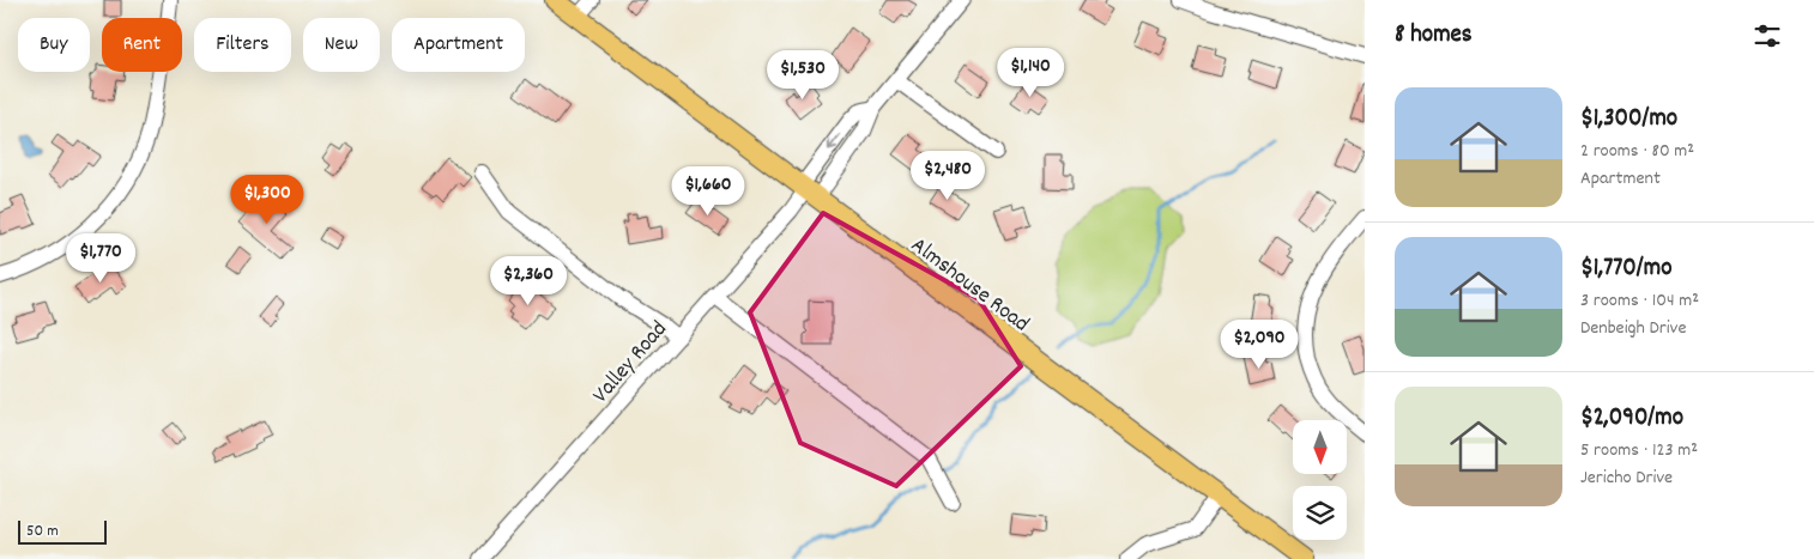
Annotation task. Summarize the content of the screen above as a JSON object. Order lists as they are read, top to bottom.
{
  "streets": {
    "main road": ["Almshouse Road"],
    "street": ["Valley Road"]
  },
  "crossings": [
    ["Almshouse Road", "Valley Road"]
  ],
  "scale_bar": "50 m",
  "north": "bottom",
  "page": {
    "heading": "8 homes",
    "chip": [
      "Buy",
      "Rent",
      "Filters",
      "New",
      "Apartment"
    ],
    "price": [
      "$1,140",
      "$1,530",
      "$2,480",
      "$1,660",
      "$1,300",
      "$1,770",
      "$2,360",
      "$2,090"
    ],
    "list": [
      {
        "name": "$1,300/mo",
        "note": "2 rooms · 80 m² · Apartment"
      },
      {
        "name": "$1,770/mo",
        "note": "3 rooms · 104 m² · Denbeigh Drive"
      },
      {
        "name": "$2,090/mo",
        "note": "5 rooms · 123 m² · Jericho Drive"
      }
    ],
    "scale": "50 m"
  }
}
